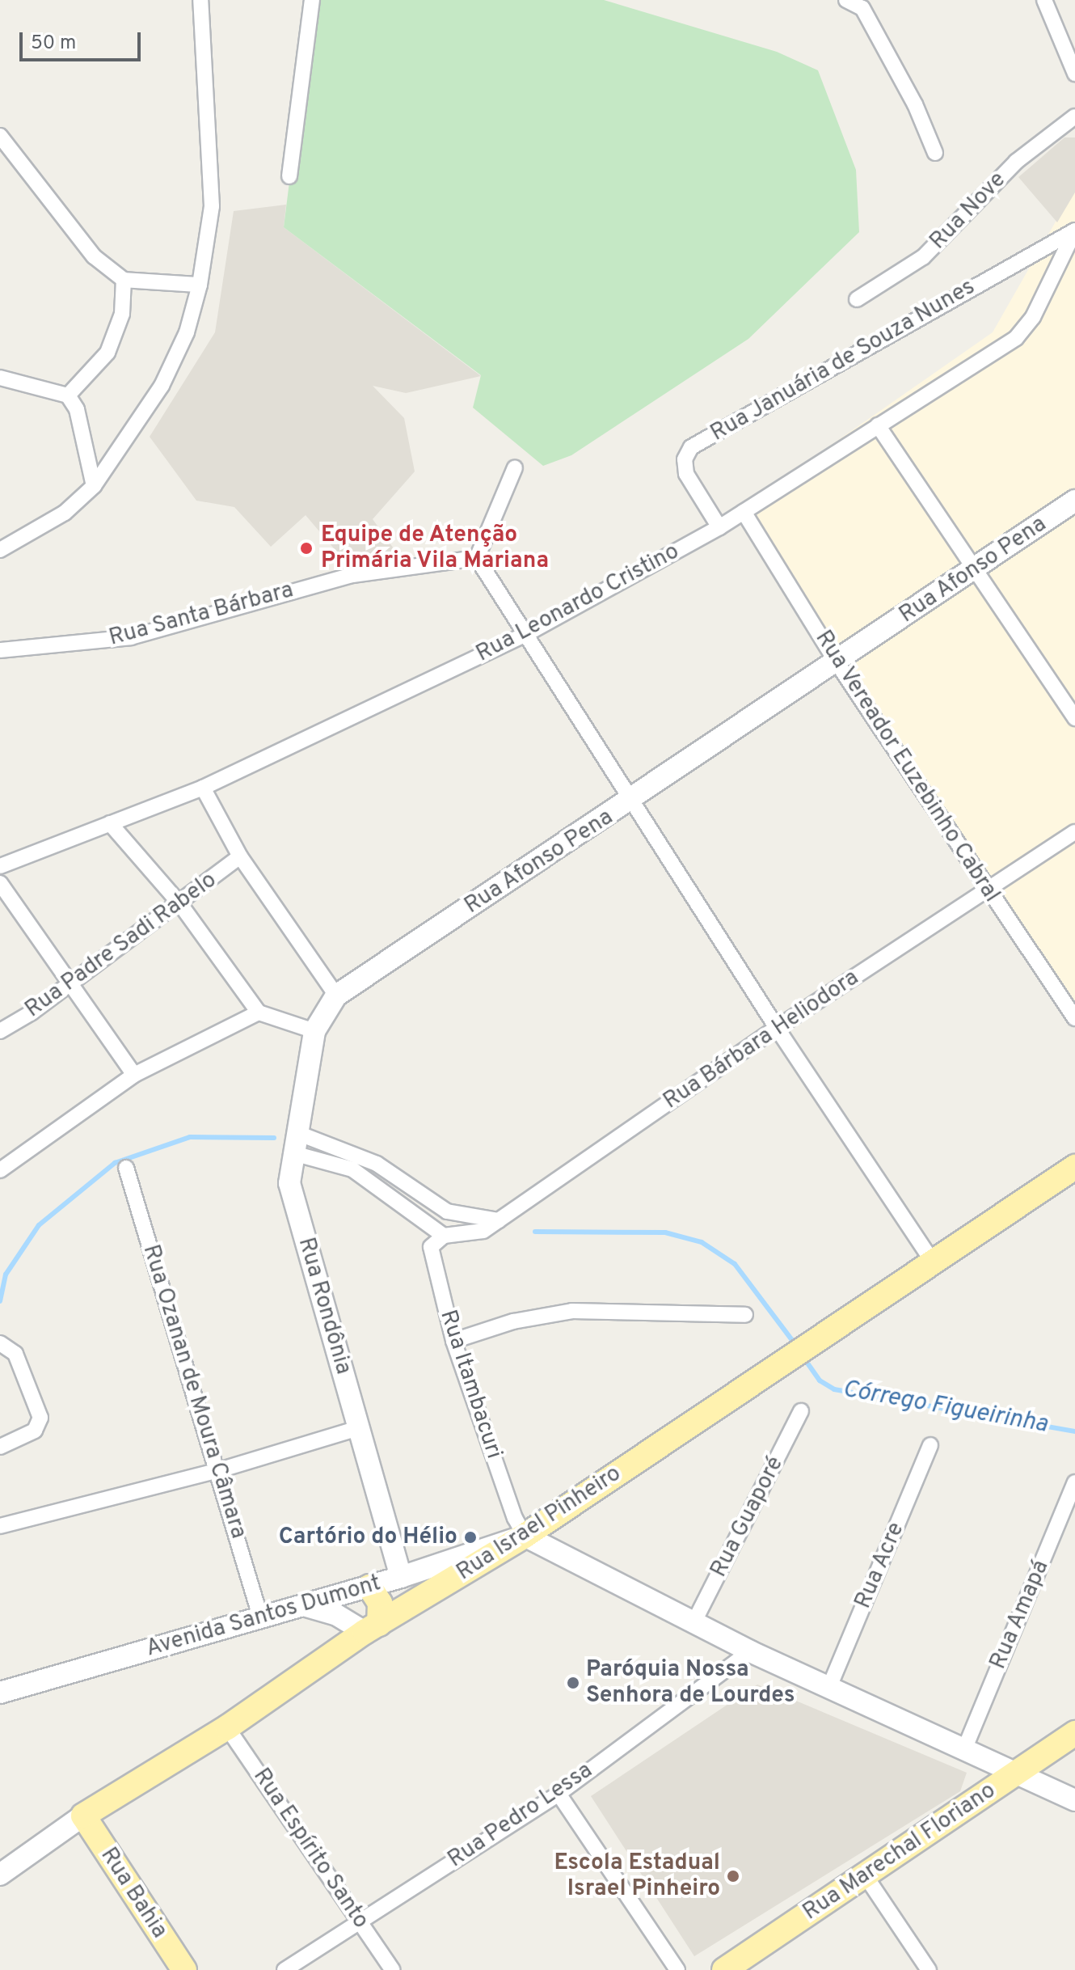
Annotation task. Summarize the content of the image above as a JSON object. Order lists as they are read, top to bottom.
{
  "streets": {
    "main road": ["Rua Israel Pinheiro", "Rua Marechal Floriano", "Rua Bahia"],
    "street": [
      "Rua Nove",
      "Rua Januária de Souza Nunes",
      "Rua Afonso Pena",
      "Rua Leonardo Cristino",
      "Rua Santa Bárbara",
      "Rua Vereador Euzebinho Cabral",
      "Rua Padre Sadi Rabelo",
      "Rua Bárbara Heliodora",
      "Rua Rondônia",
      "Rua Itambacuri",
      "Rua Ozanan de Moura Câmara",
      "Rua Guaporé",
      "Rua Acre",
      "Rua Amapá",
      "Avenida Santos Dumont",
      "Rua Pedro Lessa",
      "Rua Espírito Santo"
    ]
  },
  "crossings": [
    ["Rua Januária de Souza Nunes", "Rua Leonardo Cristino"],
    ["Rua Afonso Pena", "Rua Vereador Euzebinho Cabral"],
    ["Rua Afonso Pena", "Rua Rondônia"],
    ["Rua Leonardo Cristino", "Rua Vereador Euzebinho Cabral"],
    ["Rua Vereador Euzebinho Cabral", "Rua Bárbara Heliodora"],
    ["Rua Bárbara Heliodora", "Rua Itambacuri"],
    ["Rua Rondônia", "Avenida Santos Dumont"],
    ["Rua Itambacuri", "Rua Israel Pinheiro"],
    ["Rua Itambacuri", "Avenida Santos Dumont"],
    ["Rua Ozanan de Moura Câmara", "Avenida Santos Dumont"],
    ["Rua Israel Pinheiro", "Avenida Santos Dumont"],
    ["Rua Israel Pinheiro", "Rua Espírito Santo"],
    ["Rua Israel Pinheiro", "Rua Bahia"],
    ["Rua Pedro Lessa", "Rua Espírito Santo"]
  ],
  "water": ["Córrego Figueirinha"],
  "places": [
    "Equipe de Atenção Primária Vila Mariana",
    "Cartório do Hélio",
    "Paróquia Nossa Senhora de Lourdes",
    "Escola Estadual Israel Pinheiro"
  ],
  "scale_bar": "50 m"
}
